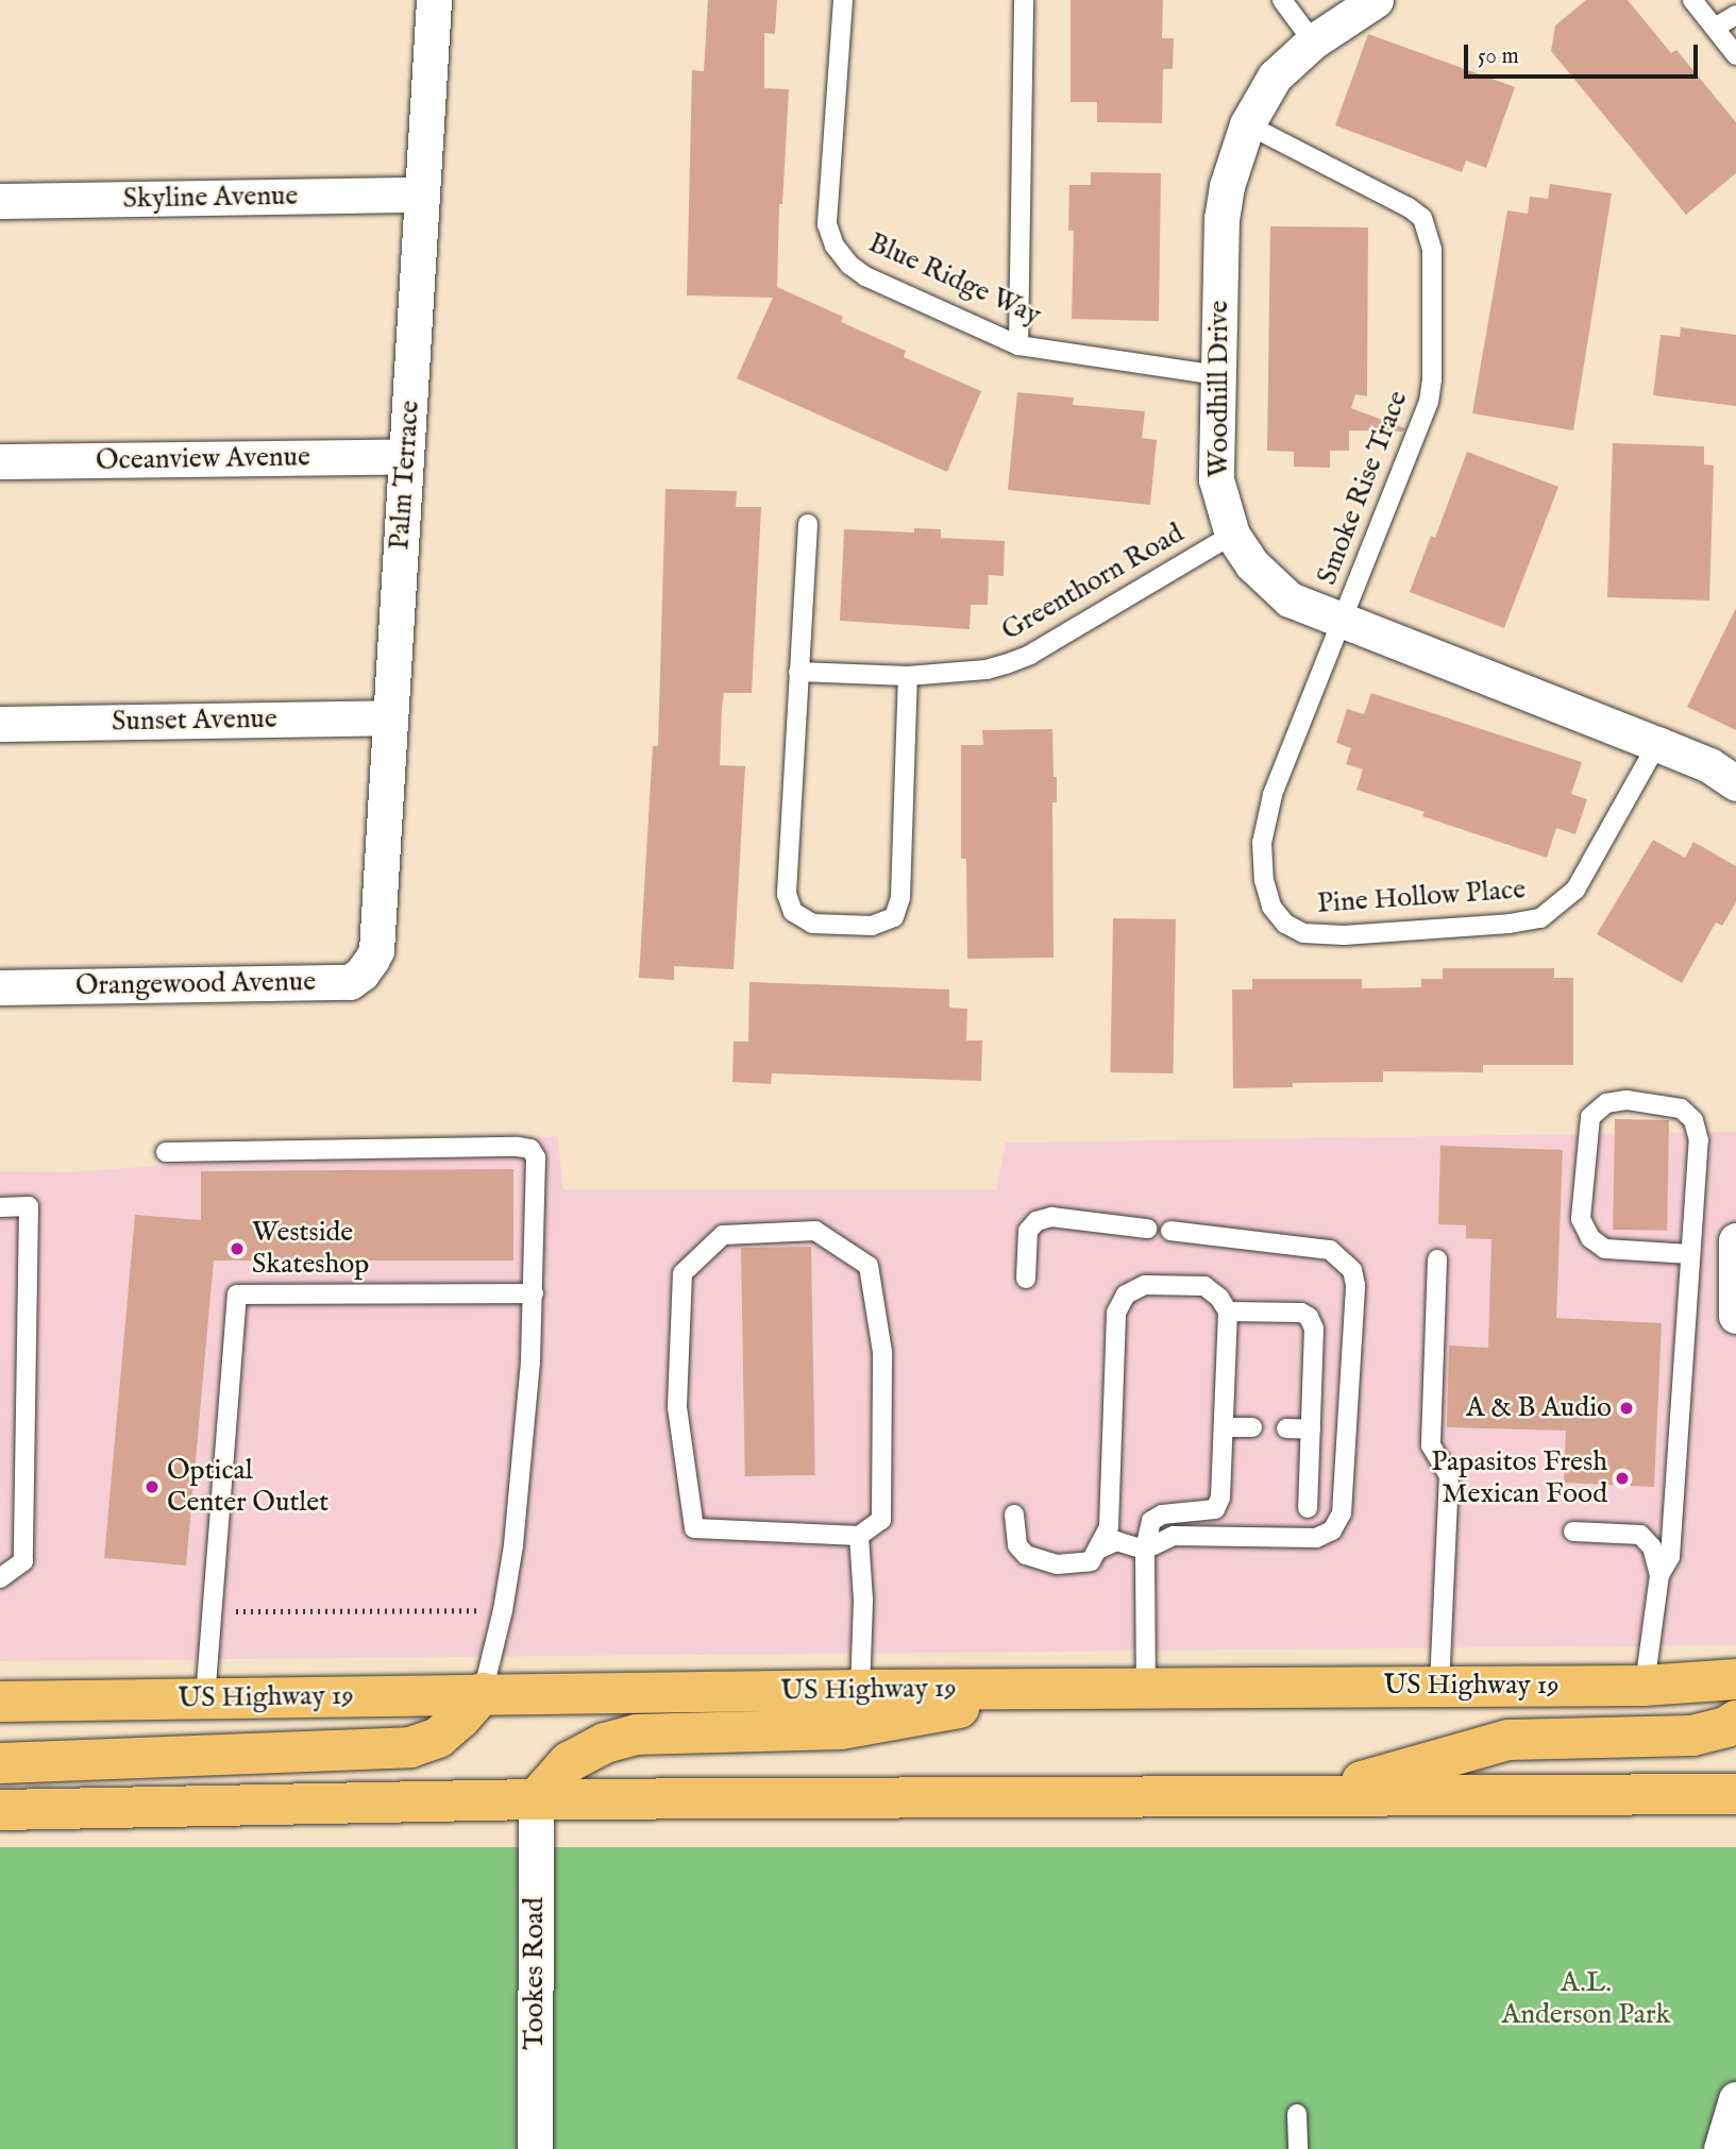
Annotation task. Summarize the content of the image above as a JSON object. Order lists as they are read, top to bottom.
{
  "streets": {
    "highway": ["US Highway 19"],
    "street": [
      "Skyline Avenue",
      "Woodhill Drive",
      "Oceanview Avenue",
      "Palm Terrace",
      "Sunset Avenue",
      "Orangewood Avenue",
      "Tookes Road"
    ],
    "lane": [
      "Blue Ridge Way",
      "Smoke Rise Trace",
      "Greenthorn Road",
      "Pine Hollow Place"
    ]
  },
  "crossings": [
    ["Skyline Avenue", "Palm Terrace"],
    ["Blue Ridge Way", "Woodhill Drive"],
    ["Woodhill Drive", "Smoke Rise Trace"],
    ["Woodhill Drive", "Greenthorn Road"],
    ["Woodhill Drive", "Pine Hollow Place"],
    ["Oceanview Avenue", "Palm Terrace"],
    ["Palm Terrace", "Sunset Avenue"],
    ["Palm Terrace", "Orangewood Avenue"],
    ["Smoke Rise Trace", "Pine Hollow Place"]
  ],
  "parks": ["A.L. Anderson Park"],
  "places": [
    "Westside Skateshop",
    "A & B Audio",
    "Papasitos Fresh Mexican Food",
    "Optical Center Outlet"
  ],
  "scale_bar": "50 m"
}
